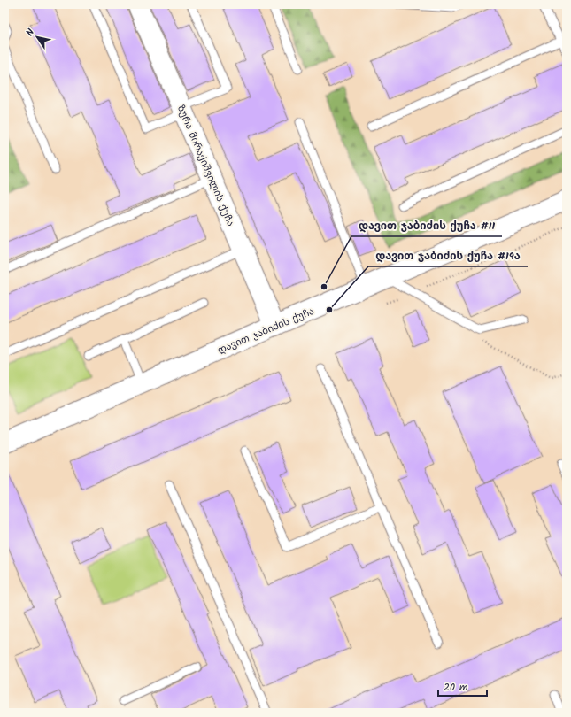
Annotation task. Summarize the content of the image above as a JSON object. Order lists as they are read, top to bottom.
{
  "streets": {
    "street": ["ზურა მირაქიშვილის ქუჩა", "დავით ჯაბიძის ქუჩა"]
  },
  "crossings": [
    ["ზურა მირაქიშვილის ქუჩა", "დავით ჯაბიძის ქუჩა"]
  ],
  "places": ["დავით ჯაბიძის ქუჩა #11", "დავით ჯაბიძის ქუჩა #19ა"],
  "scale_bar": "20 m",
  "north": "top left"
}
